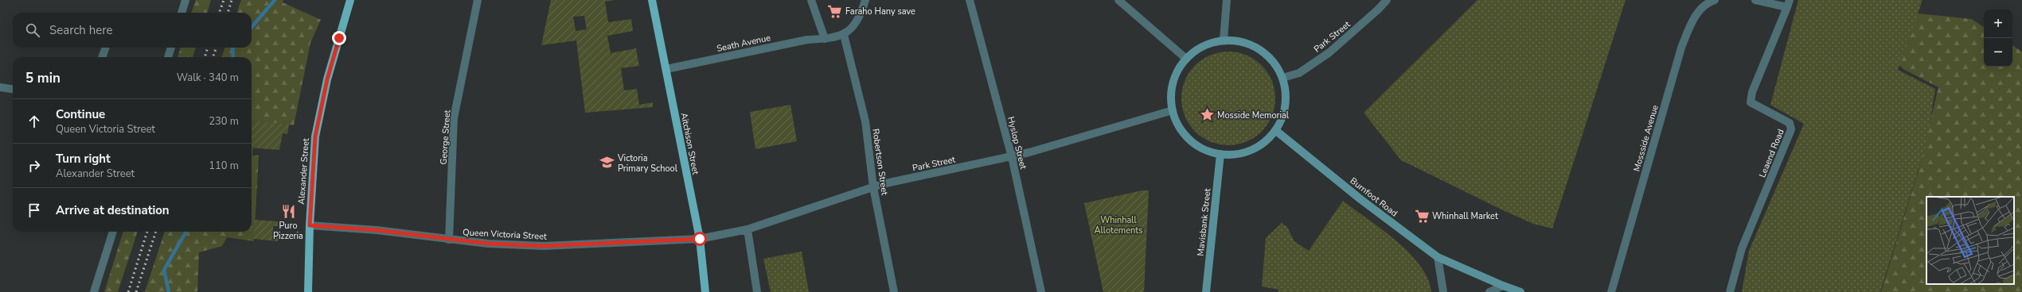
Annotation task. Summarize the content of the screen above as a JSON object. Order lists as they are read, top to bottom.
{
  "streets": {
    "main road": ["Aitchison Street", "Alexander Street"],
    "street": [
      "Park Street",
      "Seath Avenue",
      "George Street",
      "Mossside Avenue",
      "Hyslop Street",
      "Leaend Road",
      "Robertson Street",
      "Burnfoot Road",
      "Mavisbank Street",
      "Queen Victoria Street"
    ]
  },
  "crossings": [
    ["Park Street", "Hyslop Street"],
    ["Park Street", "Aitchison Street"],
    ["Park Street", "Robertson Street"],
    ["Park Street", "Queen Victoria Street"],
    ["Seath Avenue", "Aitchison Street"],
    ["George Street", "Queen Victoria Street"],
    ["Aitchison Street", "Queen Victoria Street"],
    ["Alexander Street", "Queen Victoria Street"]
  ],
  "parks": ["Whinhall Allotements"],
  "places": {
    "supermarket": ["Faraho Hany save", "Whinhall Market"],
    "place": ["Mosside Memorial"],
    "school or university": ["Victoria Primary School"],
    "restaurant": ["Puro Pizzeria"]
  },
  "page": {
    "map_buttons": ["+", "−"],
    "search": "Search here",
    "heading": ["5 min", "Walk · 340 m"],
    "list": [
      ["Continue", "Queen Victoria Street", "230 m"],
      ["Turn right", "Alexander Street", "110 m"],
      "Arrive at destination"
    ]
  }
}
